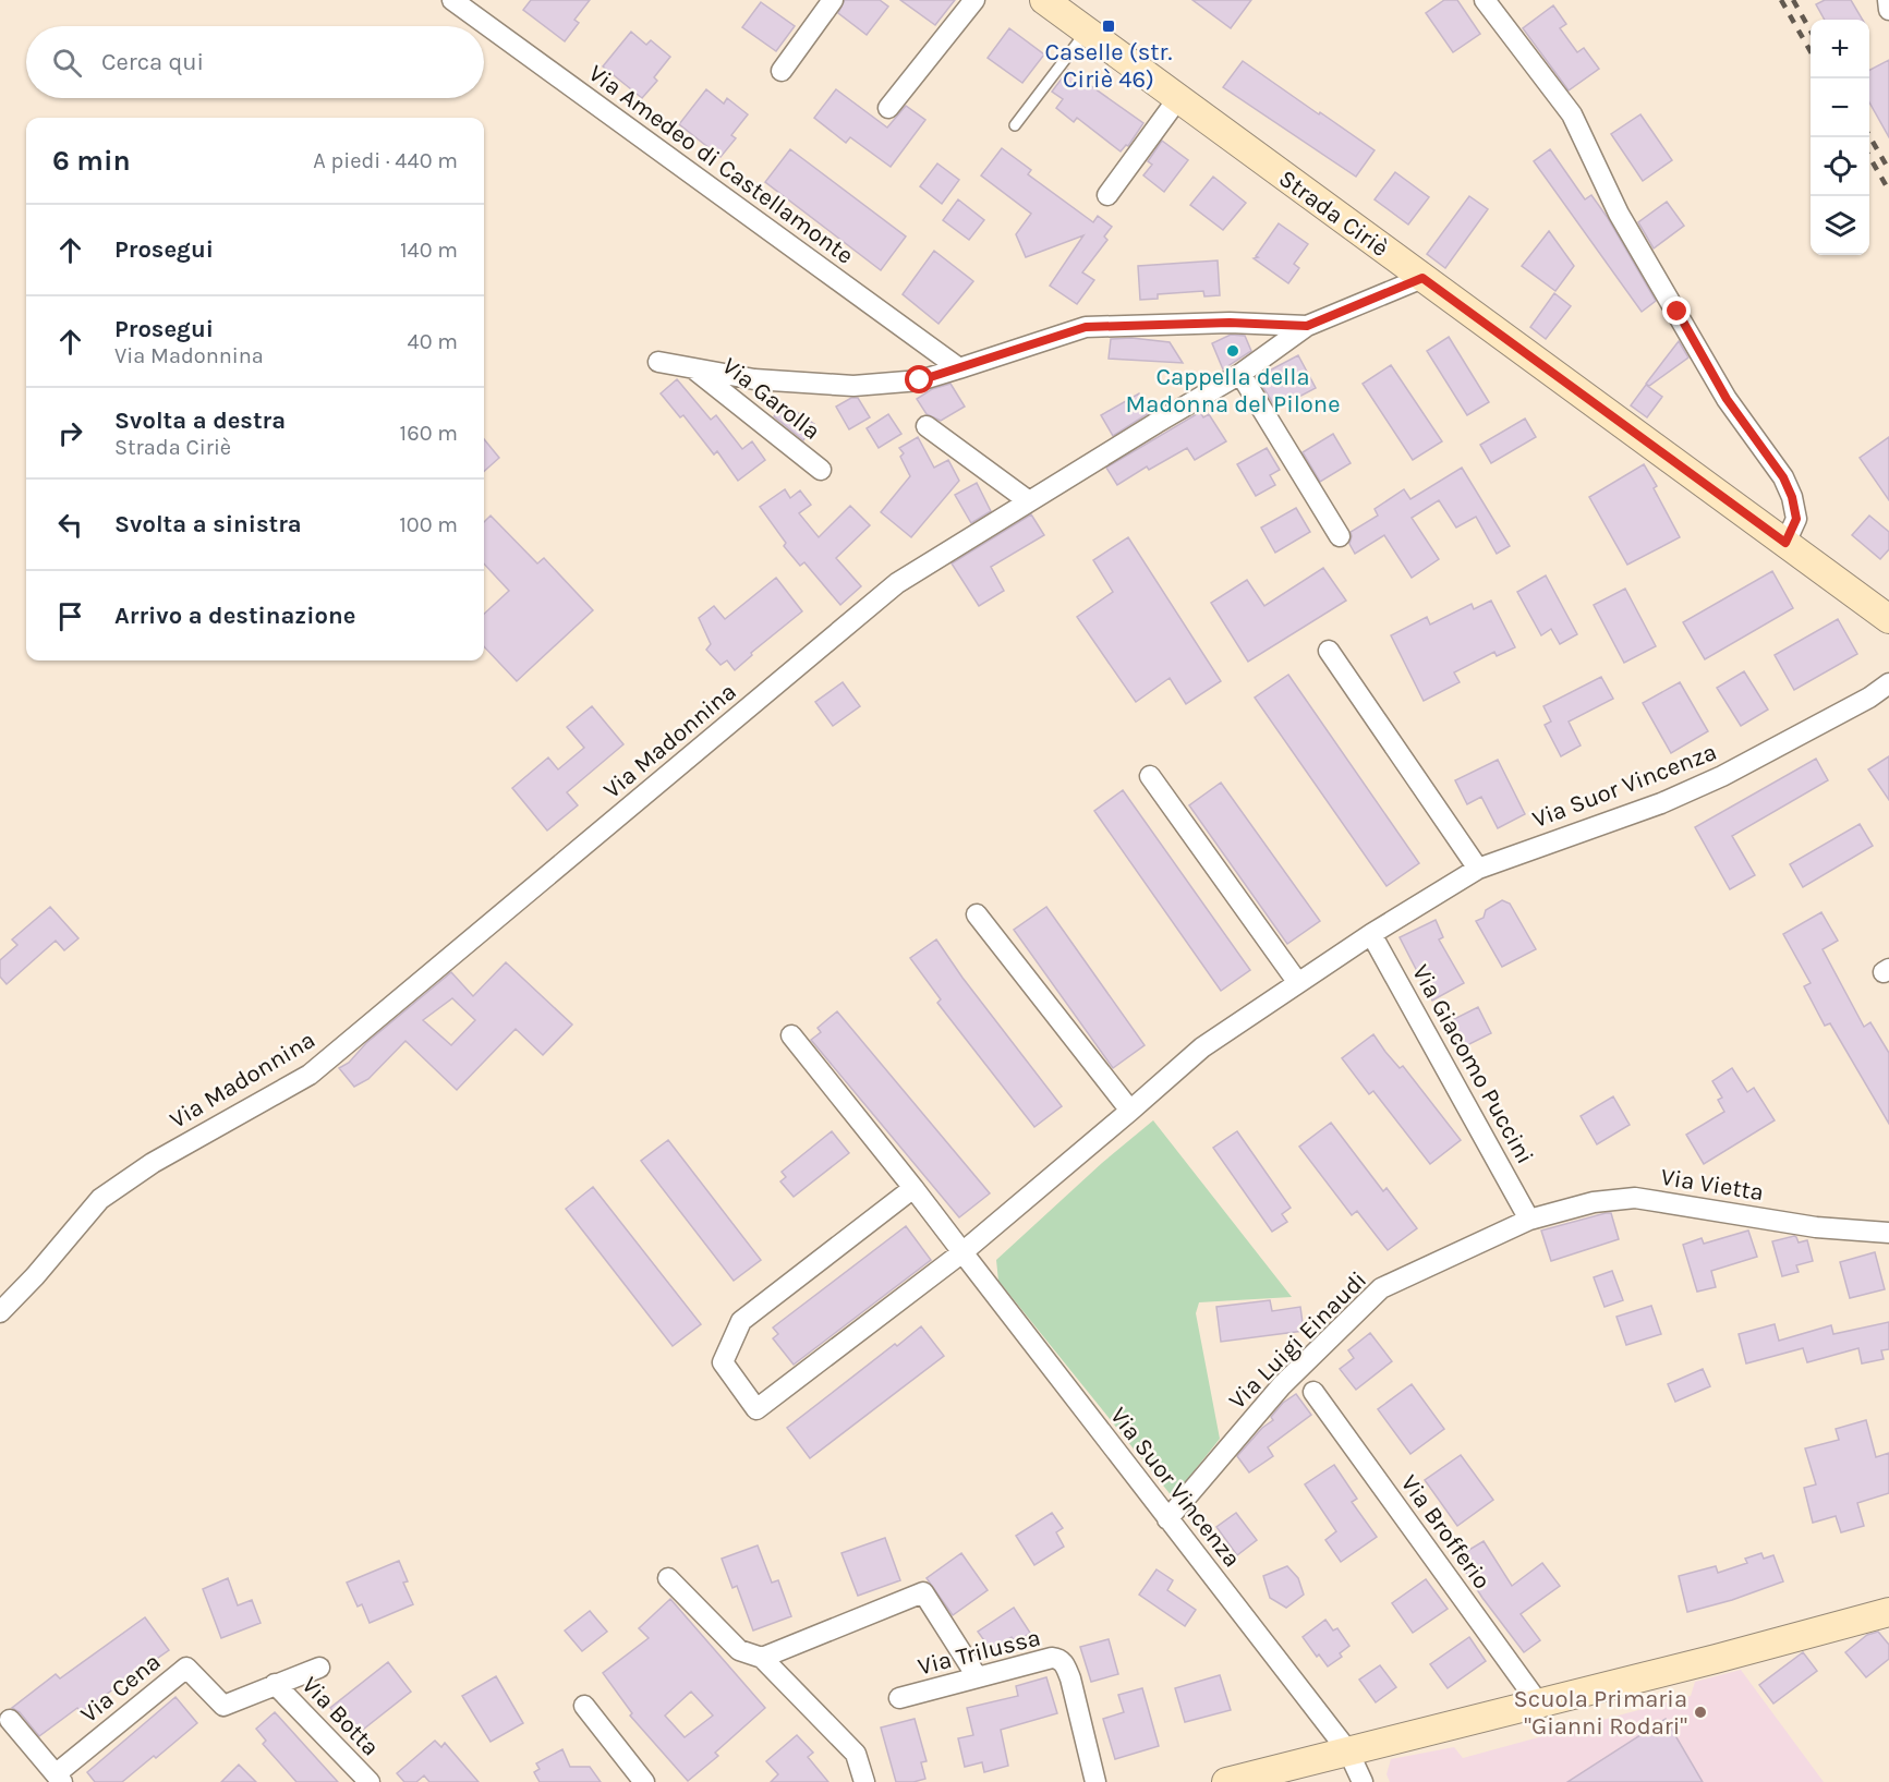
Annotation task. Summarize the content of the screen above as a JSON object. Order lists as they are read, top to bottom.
{
  "streets": {
    "street": [
      "Via Amedeo di Castellamonte",
      "Strada Ciriè",
      "Via Garolla",
      "Via Madonnina",
      "Via Suor Vincenza",
      "Via Giacomo Puccini",
      "Via Vietta",
      "Via Luigi Einaudi",
      "Via Brofferio",
      "Via Trilussa",
      "Via Cena",
      "Via Botta"
    ]
  },
  "crossings": [
    ["Strada Ciriè", "Via Madonnina"],
    ["Via Suor Vincenza", "Via Giacomo Puccini"],
    ["Via Suor Vincenza", "Via Luigi Einaudi"],
    ["Via Giacomo Puccini", "Via Vietta"],
    ["Via Giacomo Puccini", "Via Luigi Einaudi"],
    ["Via Vietta", "Via Luigi Einaudi"],
    ["Via Cena", "Via Botta"]
  ],
  "places": {
    "transit": ["Caselle (str. Ciriè 46)"],
    "other": ["Cappella della Madonna del Pilone", "Scuola Primaria \"Gianni Rodari\""]
  },
  "page": {
    "map_buttons": ["+", "−"],
    "search": "Cerca qui",
    "heading": ["6 min", "A piedi · 440 m"],
    "list": [
      ["Prosegui", "140 m"],
      ["Prosegui", "Via Madonnina", "40 m"],
      ["Svolta a destra", "Strada Ciriè", "160 m"],
      ["Svolta a sinistra", "100 m"],
      "Arrivo a destinazione"
    ]
  }
}
